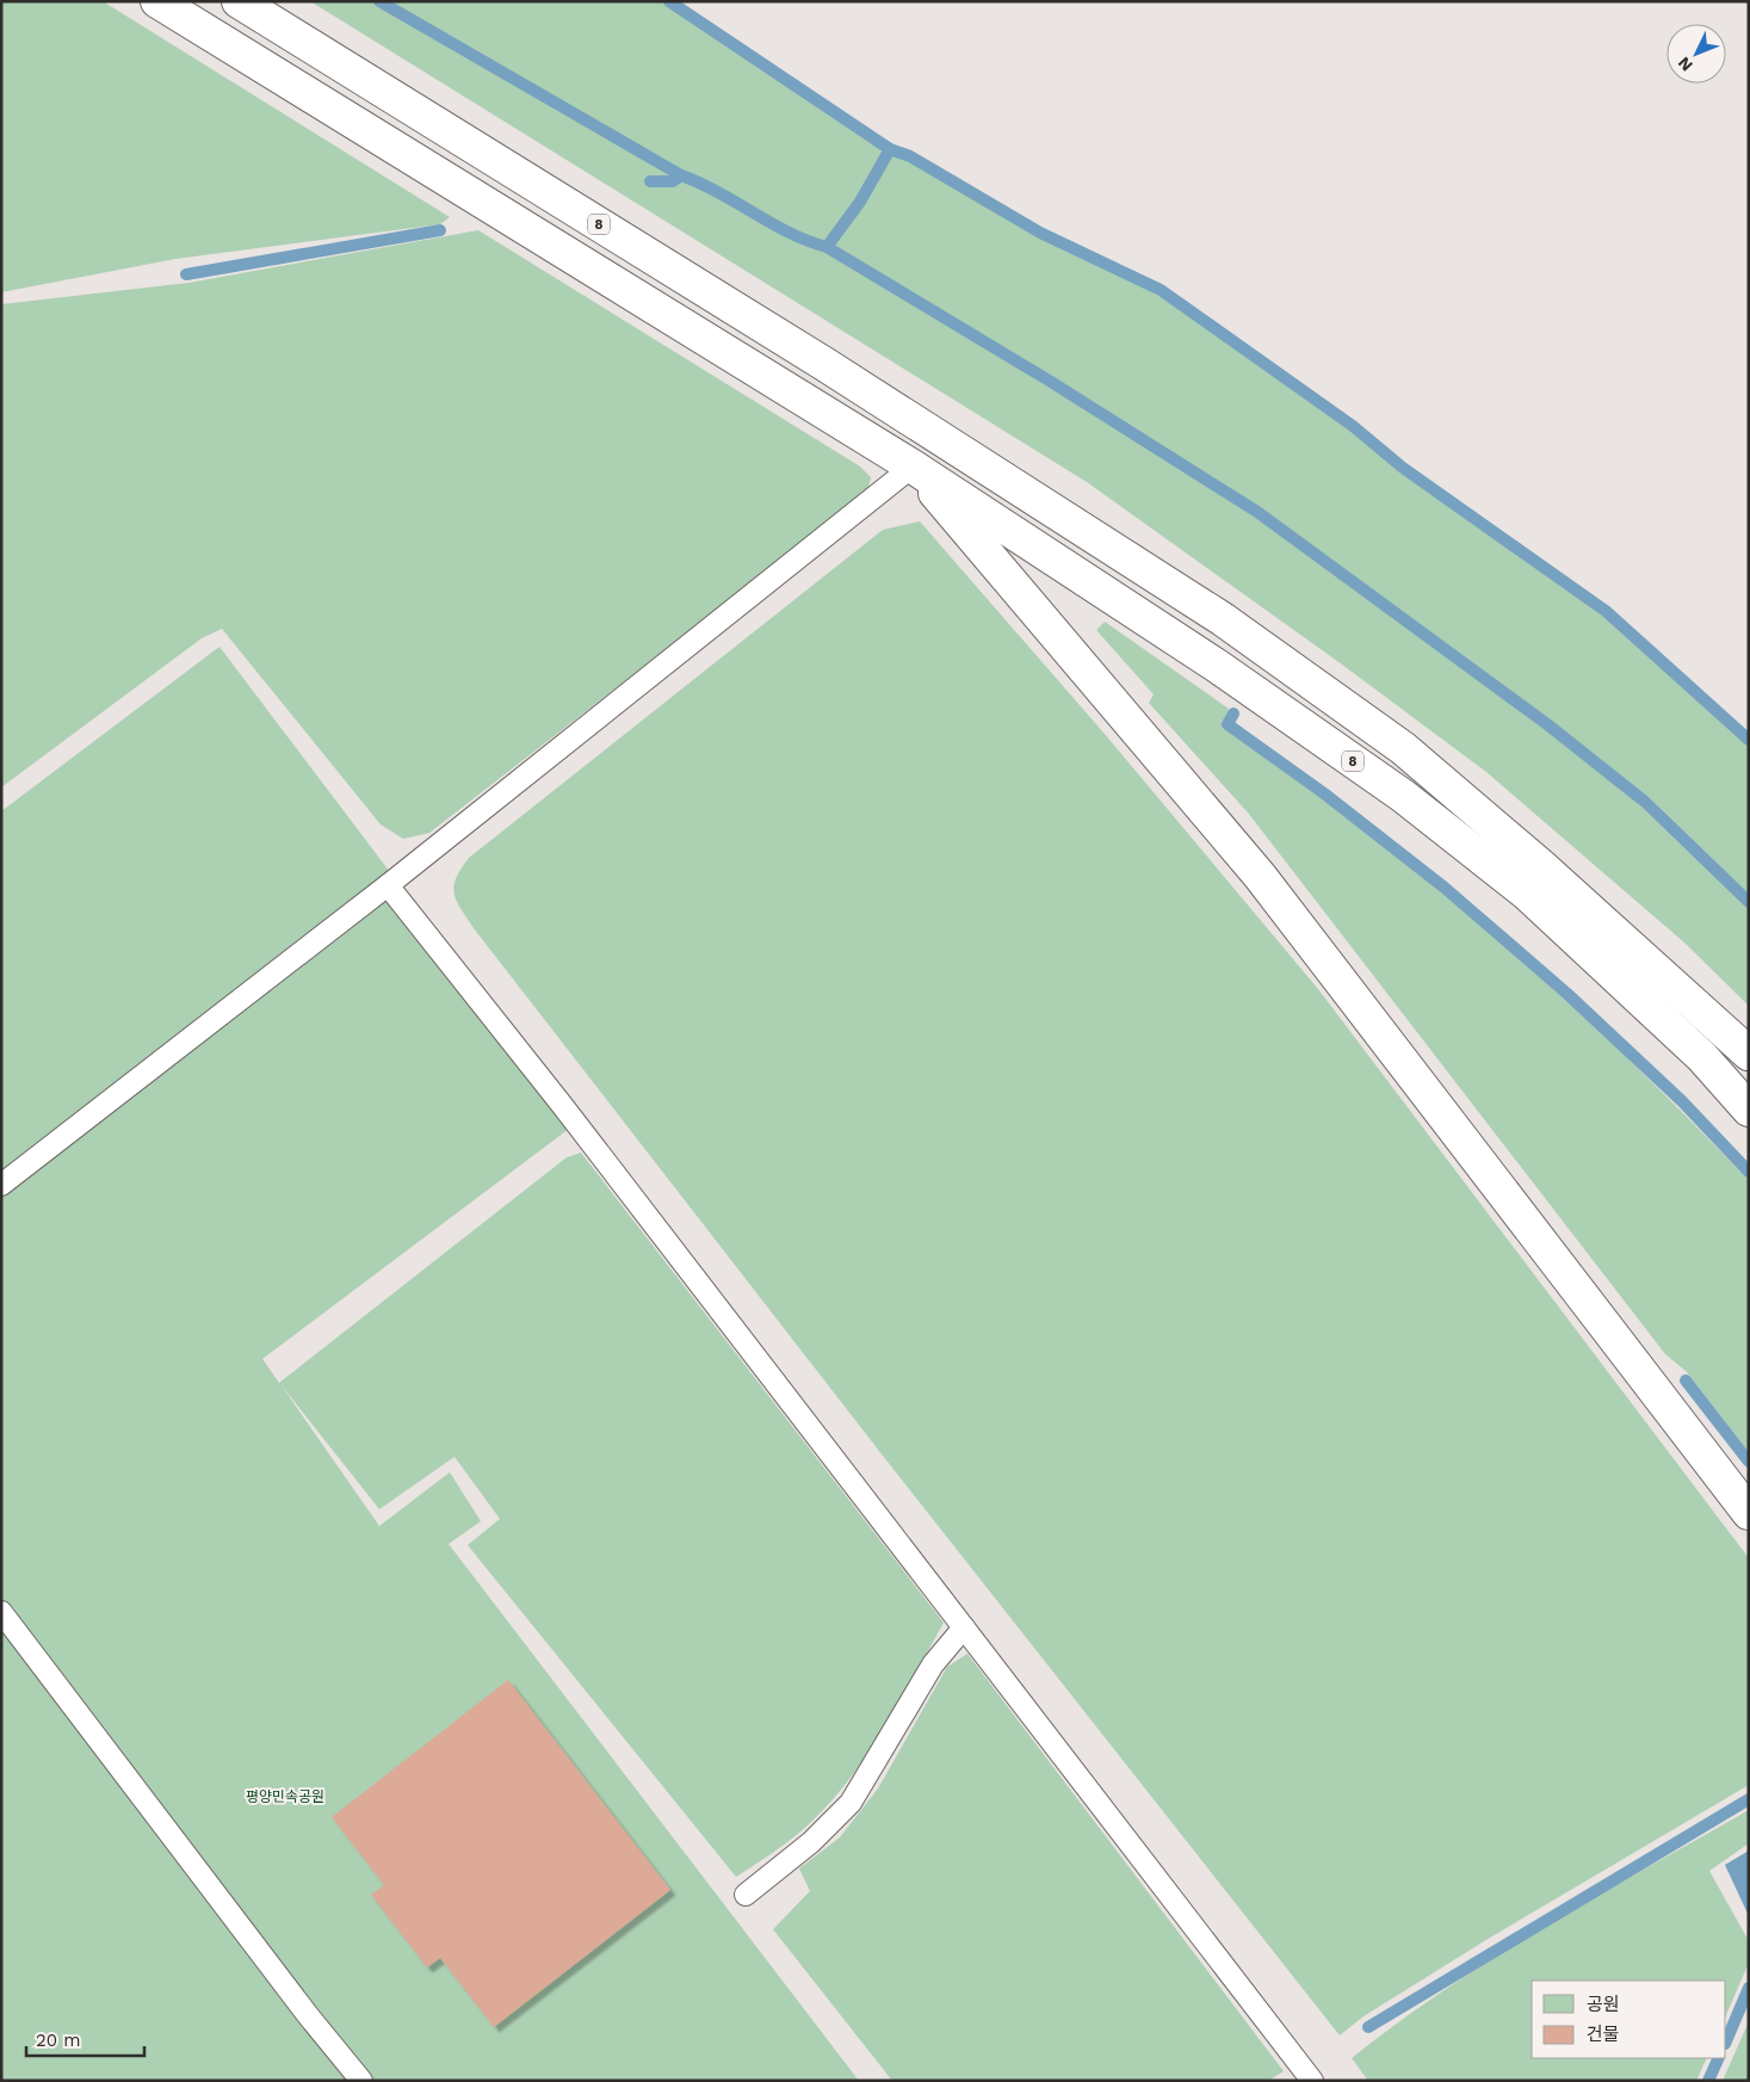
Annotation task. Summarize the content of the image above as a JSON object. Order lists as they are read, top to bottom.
{
  "streets": {
    "highway": ["8"]
  },
  "parks": ["평양민속공원"],
  "legend": ["공원", "건물"],
  "scale_bar": "20 m",
  "north": "bottom left"
}
